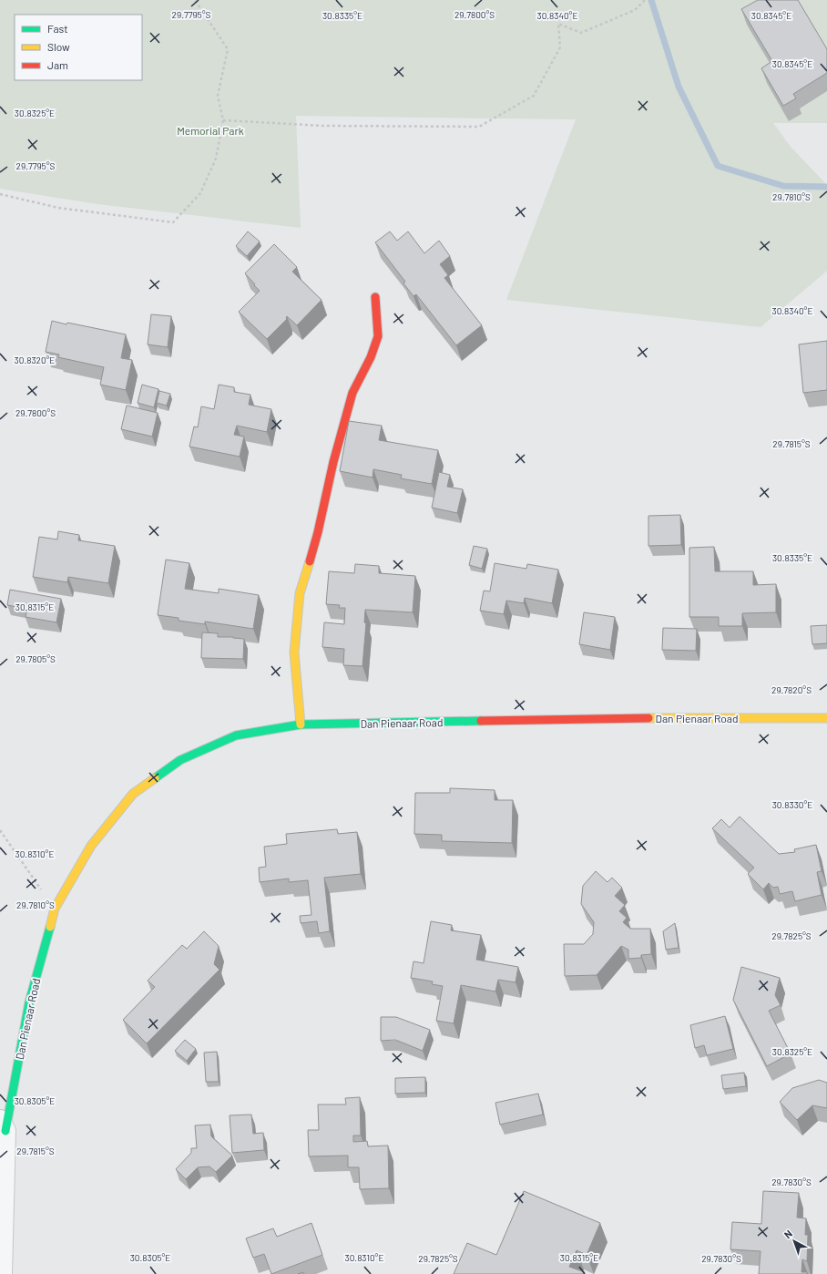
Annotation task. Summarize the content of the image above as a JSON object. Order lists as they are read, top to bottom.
{
  "streets": {
    "street": ["Dan Pienaar Road"]
  },
  "parks": ["Memorial Park"],
  "legend": ["Fast", "Slow", "Jam"],
  "north": "top left",
  "coordinates": [
    "29.7800°S",
    "29.7795°S",
    "30.8335°E",
    "30.8340°E",
    "30.8345°E",
    "30.8325°E",
    "29.7810°S",
    "30.8320°E",
    "29.7815°S",
    "30.8315°E",
    "29.7805°S",
    "29.7820°S",
    "30.8330°E",
    "30.8310°E",
    "29.7825°S",
    "30.8305°E",
    "29.7830°S"
  ]
}
